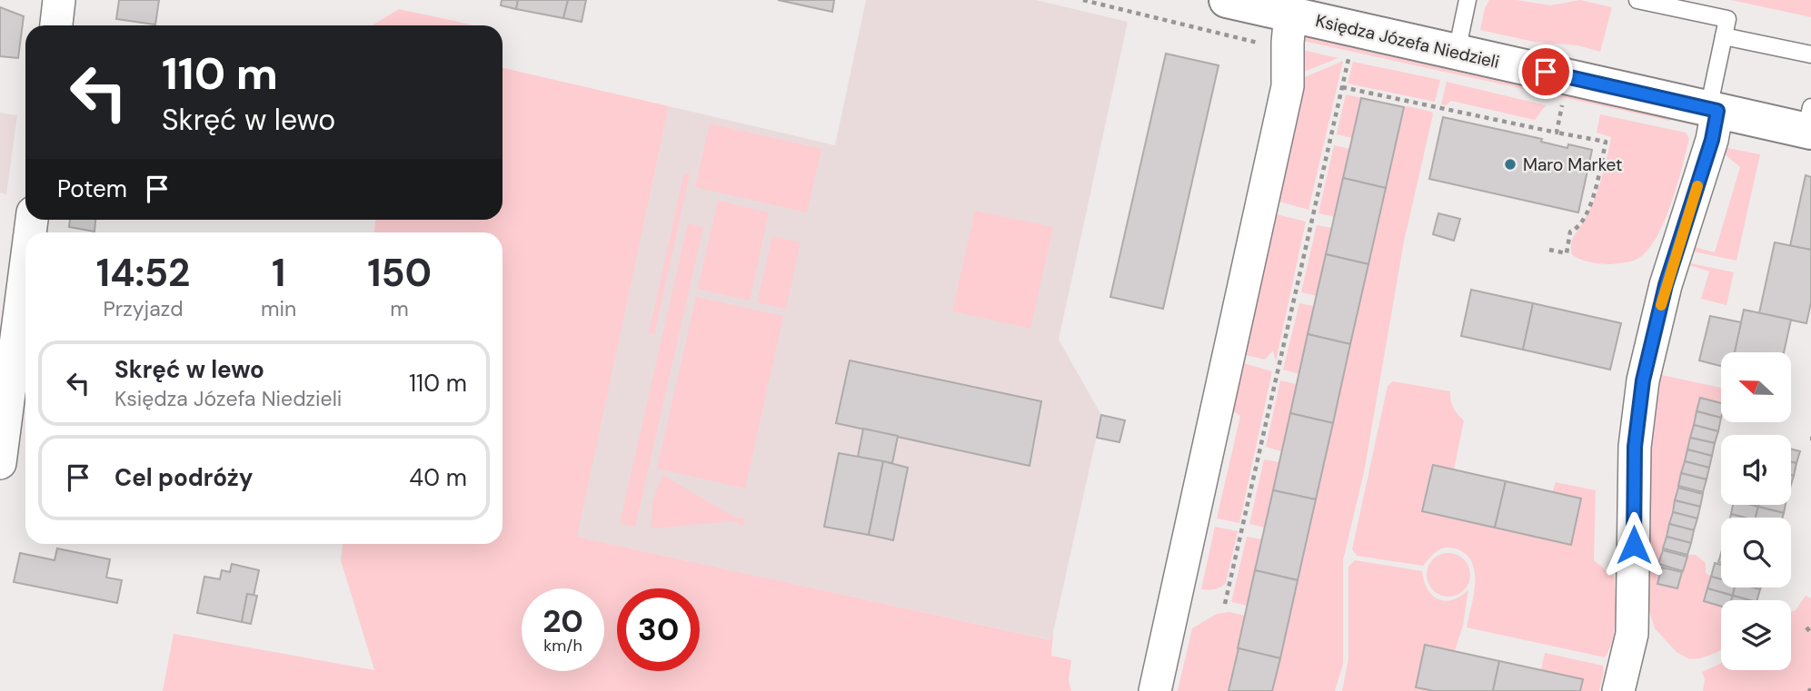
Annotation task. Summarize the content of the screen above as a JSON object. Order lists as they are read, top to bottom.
{
  "streets": {
    "street": ["Księdza Józefa Niedzieli"]
  },
  "places": ["Maro Market"],
  "north": "left",
  "page": {
    "turn": ["110 m", "Skręć w lewo"],
    "then": "Potem",
    "eta": [
      "14:52",
      "Przyjazd",
      "1",
      "min",
      "150",
      "m"
    ],
    "list": [
      {
        "name": "Skręć w lewo",
        "note": "Księdza Józefa Niedzieli",
        "value": "110 m"
      },
      {
        "name": "Cel podróży",
        "value": "40 m"
      }
    ],
    "speed": "20 km/h",
    "limit": "30"
  }
}
